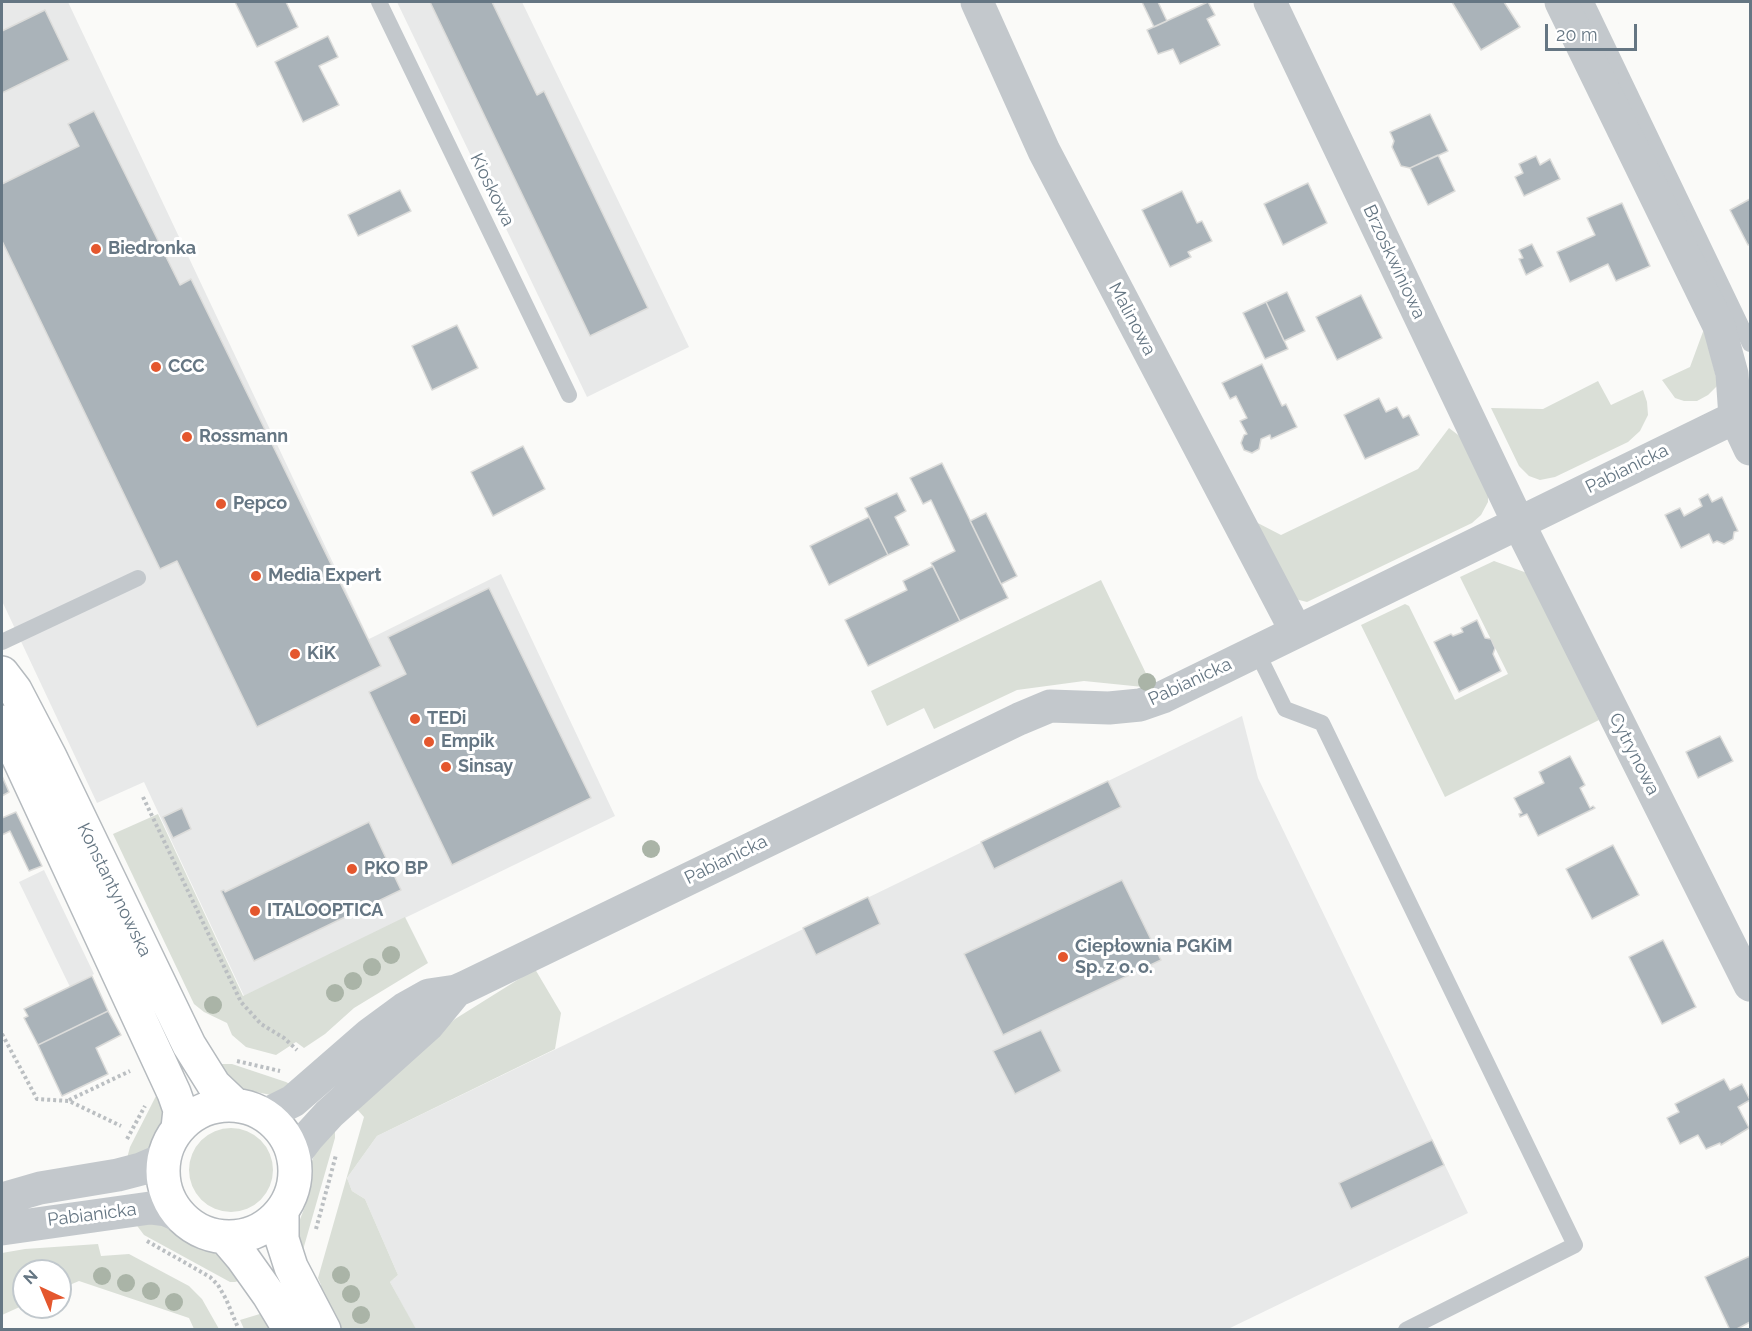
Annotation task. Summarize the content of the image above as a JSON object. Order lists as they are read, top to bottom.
{
  "streets": {
    "main road": ["Konstantynowska"],
    "street": [
      "Brzoskwiniowa",
      "Malinowa",
      "Pabianicka",
      "Cytrynowa"
    ],
    "lane": ["Kioskowa"]
  },
  "crossings": [
    ["Brzoskwiniowa", "Pabianicka"],
    ["Brzoskwiniowa", "Cytrynowa"],
    ["Malinowa", "Pabianicka"],
    ["Pabianicka", "Cytrynowa"],
    ["Pabianicka", "Konstantynowska"]
  ],
  "places": [
    "Biedronka",
    "CCC",
    "Rossmann",
    "Pepco",
    "Media Expert",
    "KiK",
    "TEDi",
    "Empik",
    "Sinsay",
    "PKO BP",
    "ITALOOPTICA",
    "Ciepłownia PGKiM Sp. z o. o."
  ],
  "scale_bar": "20 m",
  "north": "top left"
}
